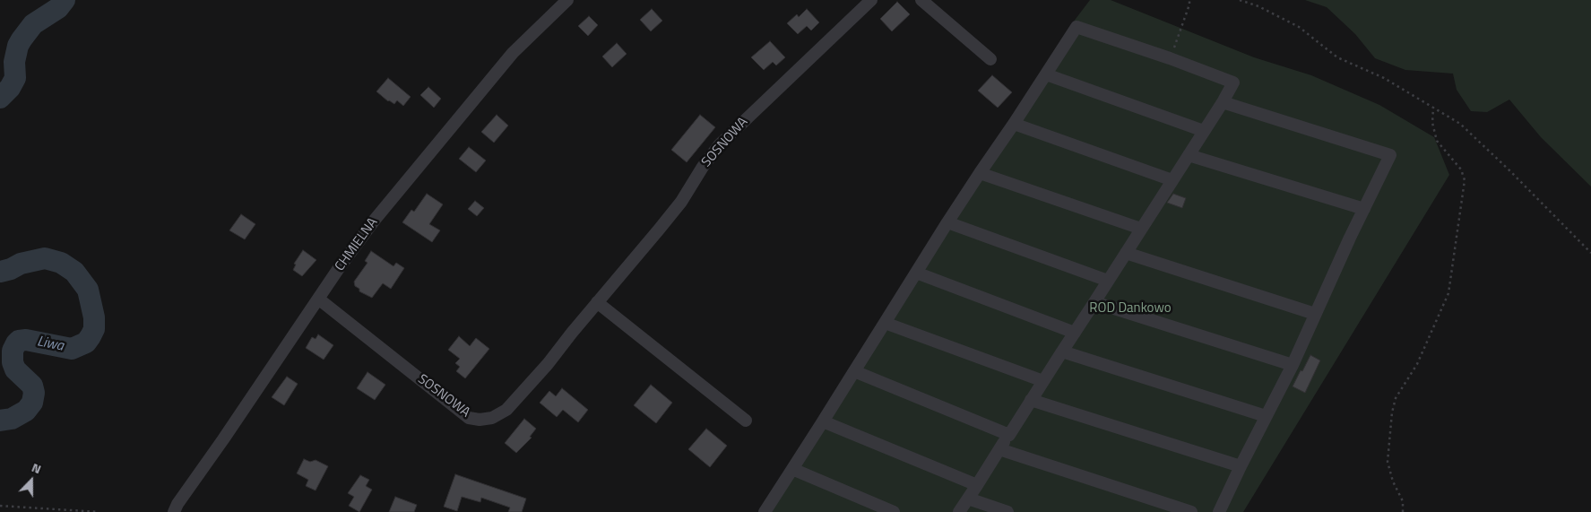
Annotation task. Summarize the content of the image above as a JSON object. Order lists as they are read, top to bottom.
{
  "streets": {
    "street": ["SOSNOWA", "CHMIELNA"]
  },
  "crossings": [
    ["SOSNOWA", "CHMIELNA"]
  ],
  "water": ["Liwa"],
  "parks": ["ROD Dankowo"],
  "north": "top"
}
